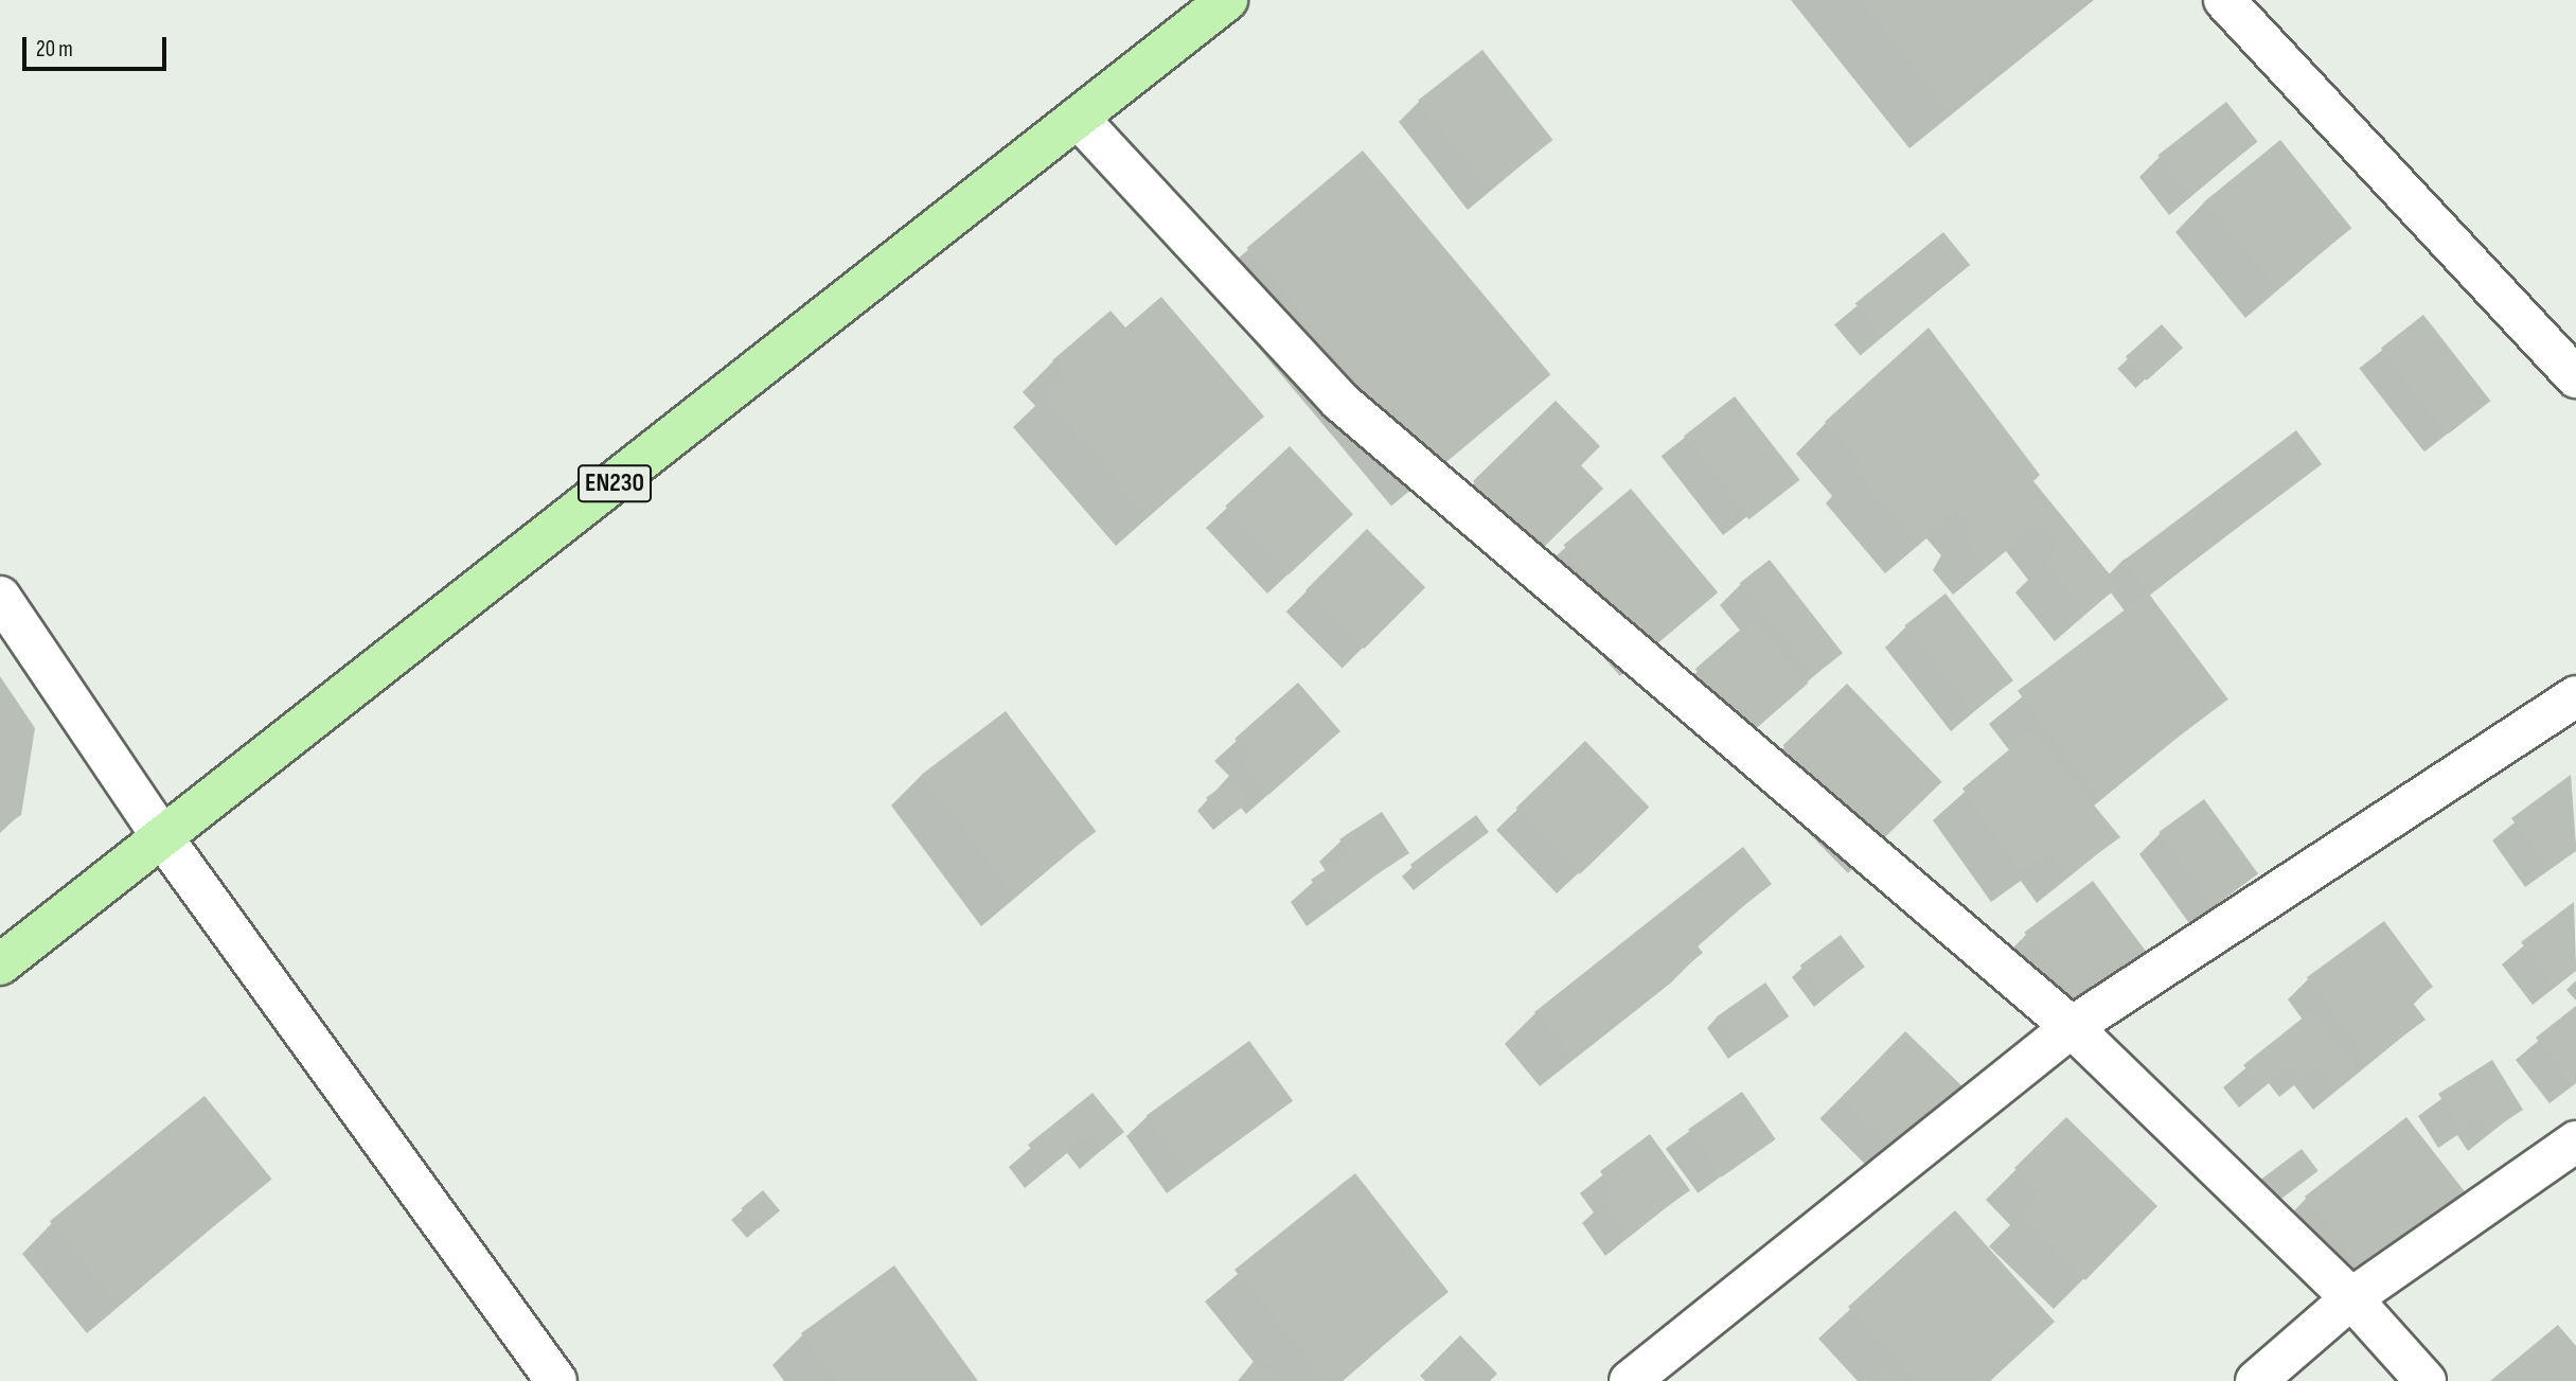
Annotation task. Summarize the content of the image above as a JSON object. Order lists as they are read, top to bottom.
{
  "streets": {
    "main road": ["EN230"]
  },
  "scale_bar": "20 m"
}
